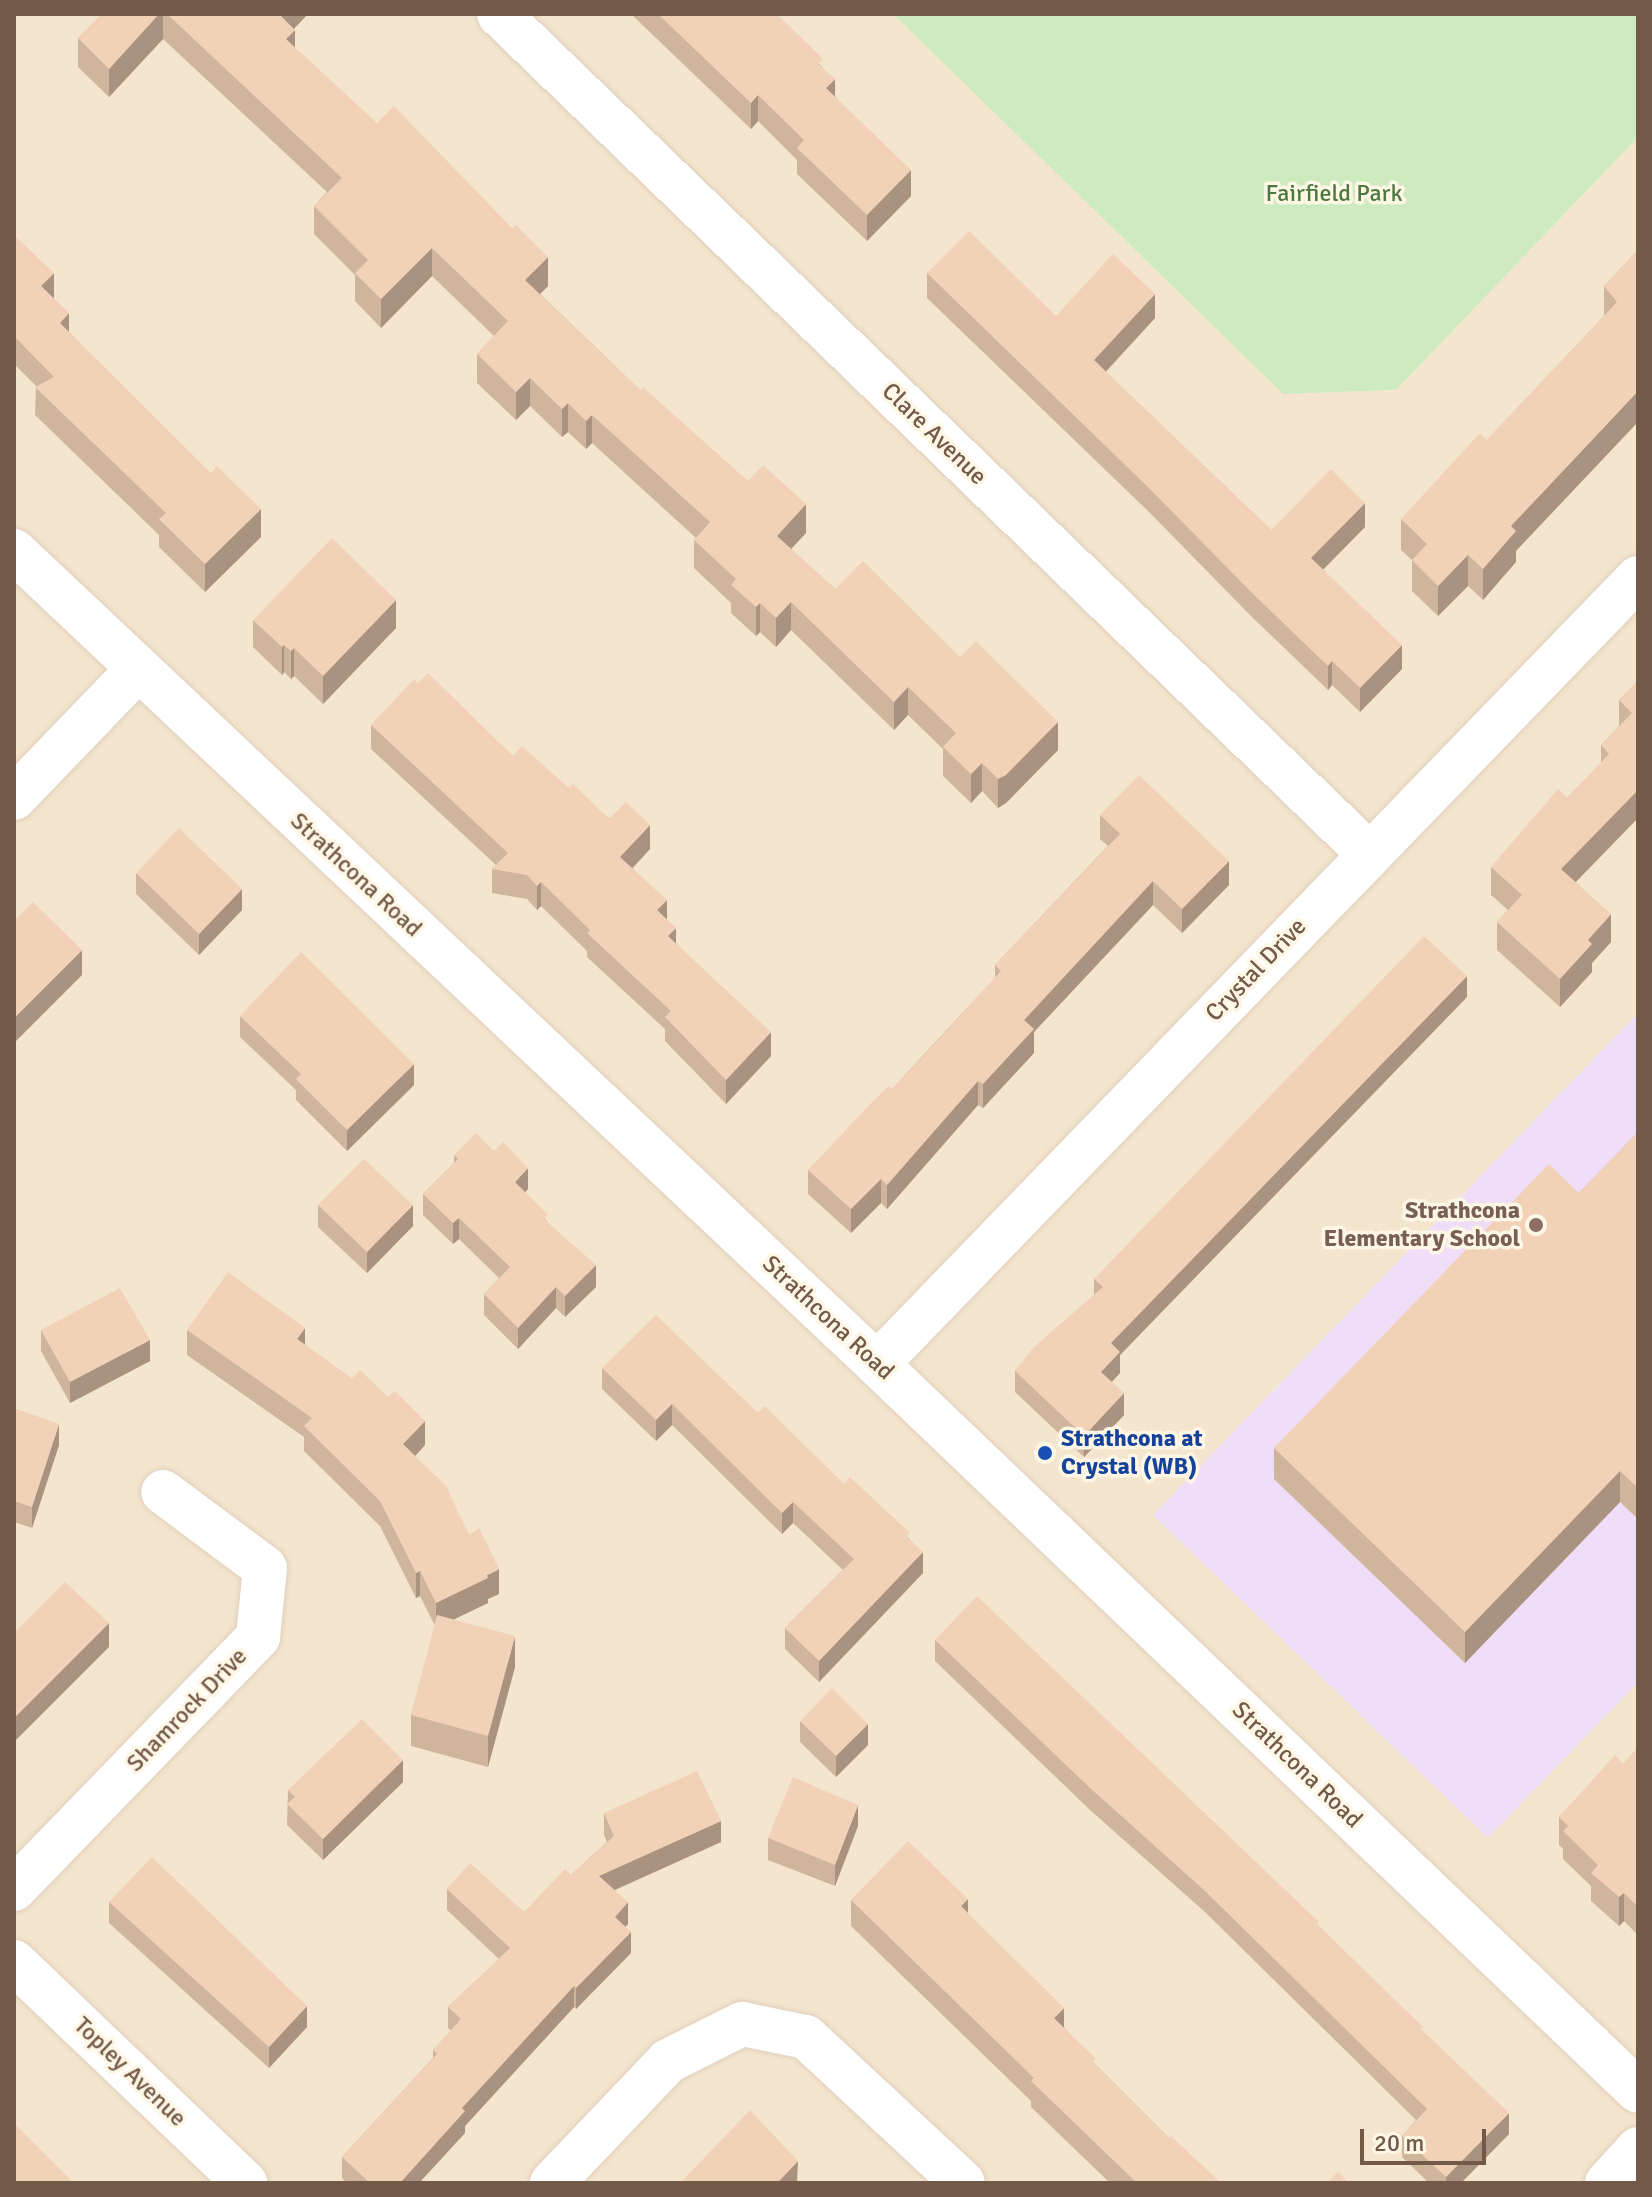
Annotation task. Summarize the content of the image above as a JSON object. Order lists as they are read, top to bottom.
{
  "streets": {
    "street": [
      "Clare Avenue",
      "Strathcona Road",
      "Crystal Drive",
      "Shamrock Drive",
      "Topley Avenue"
    ]
  },
  "crossings": [
    ["Clare Avenue", "Crystal Drive"],
    ["Strathcona Road", "Crystal Drive"]
  ],
  "parks": ["Fairfield Park"],
  "places": ["Strathcona Elementary School", "Strathcona at Crystal (WB)"],
  "scale_bar": "20 m"
}
